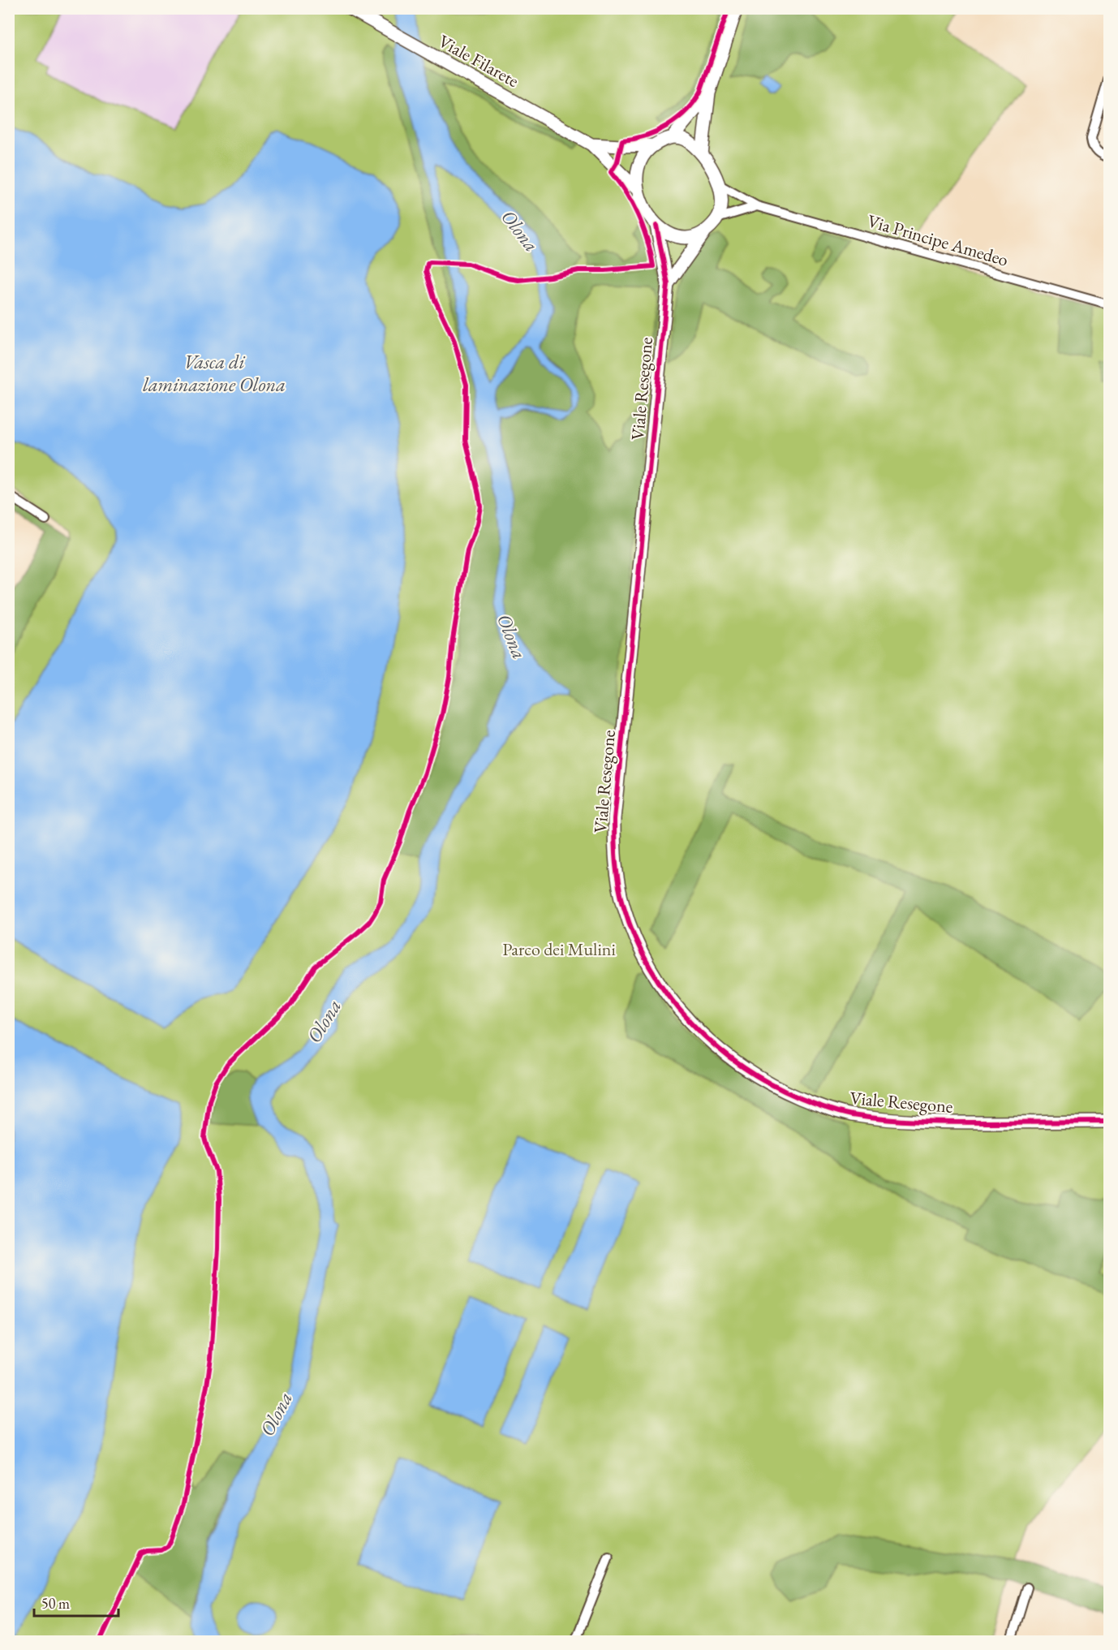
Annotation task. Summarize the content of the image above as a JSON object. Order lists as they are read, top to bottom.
{
  "streets": {
    "street": ["Viale Filarete", "Via Principe Amedeo", "Viale Resegone"]
  },
  "crossings": [
    ["Viale Filarete", "Via Principe Amedeo"],
    ["Viale Filarete", "Viale Resegone"],
    ["Via Principe Amedeo", "Viale Resegone"]
  ],
  "water": ["Olona", "Vasca di laminazione Olona"],
  "parks": ["Parco dei Mulini"],
  "scale_bar": "50 m"
}
